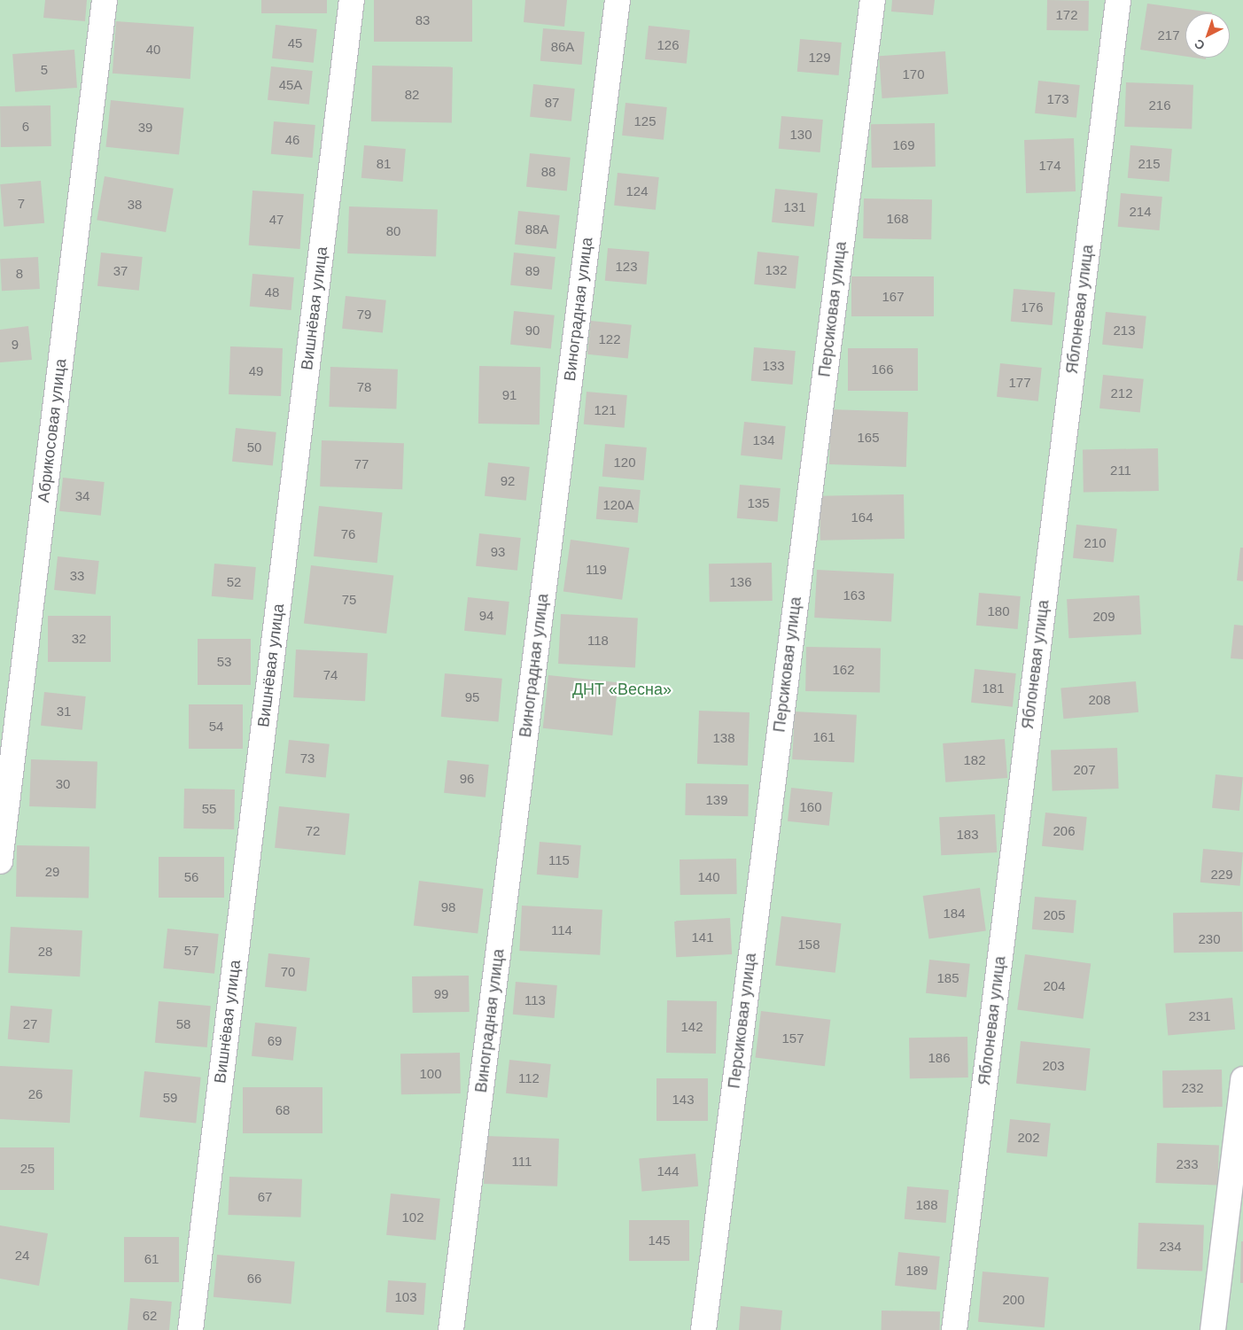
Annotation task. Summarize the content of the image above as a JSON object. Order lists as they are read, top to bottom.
{
  "streets": {
    "lane": [
      "Вишнёвая улица",
      "Виноградная улица",
      "Персиковая улица",
      "Яблоневая улица",
      "Абрикосовая улица"
    ]
  },
  "parks": ["ДНТ «Весна»"],
  "house_numbers": [
    "172",
    "83",
    "217",
    "45",
    "126",
    "86А",
    "40",
    "129",
    "5",
    "170",
    "45А",
    "82",
    "173",
    "87",
    "216",
    "125",
    "6",
    "39",
    "130",
    "46",
    "169",
    "81",
    "215",
    "174",
    "88",
    "124",
    "7",
    "38",
    "131",
    "214",
    "168",
    "47",
    "88А",
    "80",
    "123",
    "132",
    "37",
    "89",
    "8",
    "48",
    "167",
    "176",
    "79",
    "90",
    "213",
    "122",
    "9",
    "133",
    "166",
    "49",
    "177",
    "78",
    "212",
    "91",
    "121",
    "165",
    "134",
    "50",
    "120",
    "77",
    "211",
    "92",
    "34",
    "135",
    "120А",
    "164",
    "76",
    "210",
    "93",
    "119",
    "33",
    "52",
    "136",
    "163",
    "75",
    "180",
    "94",
    "209",
    "32",
    "118",
    "53",
    "162",
    "74",
    "181",
    "95",
    "208",
    "31",
    "54",
    "161",
    "138",
    "73",
    "182",
    "207",
    "96",
    "30",
    "139",
    "160",
    "55",
    "72",
    "206",
    "183",
    "115",
    "29",
    "229",
    "56",
    "140",
    "98",
    "184",
    "205",
    "114",
    "141",
    "230",
    "158",
    "57",
    "28",
    "70",
    "185",
    "204",
    "99",
    "113",
    "231",
    "27",
    "58",
    "142",
    "157",
    "69",
    "186",
    "203",
    "100",
    "112",
    "232",
    "26",
    "59",
    "143",
    "68",
    "202",
    "111",
    "233",
    "25",
    "144",
    "67",
    "188",
    "102",
    "145",
    "234",
    "24",
    "61",
    "189",
    "66",
    "103",
    "200",
    "62"
  ],
  "north": "bottom left"
}
